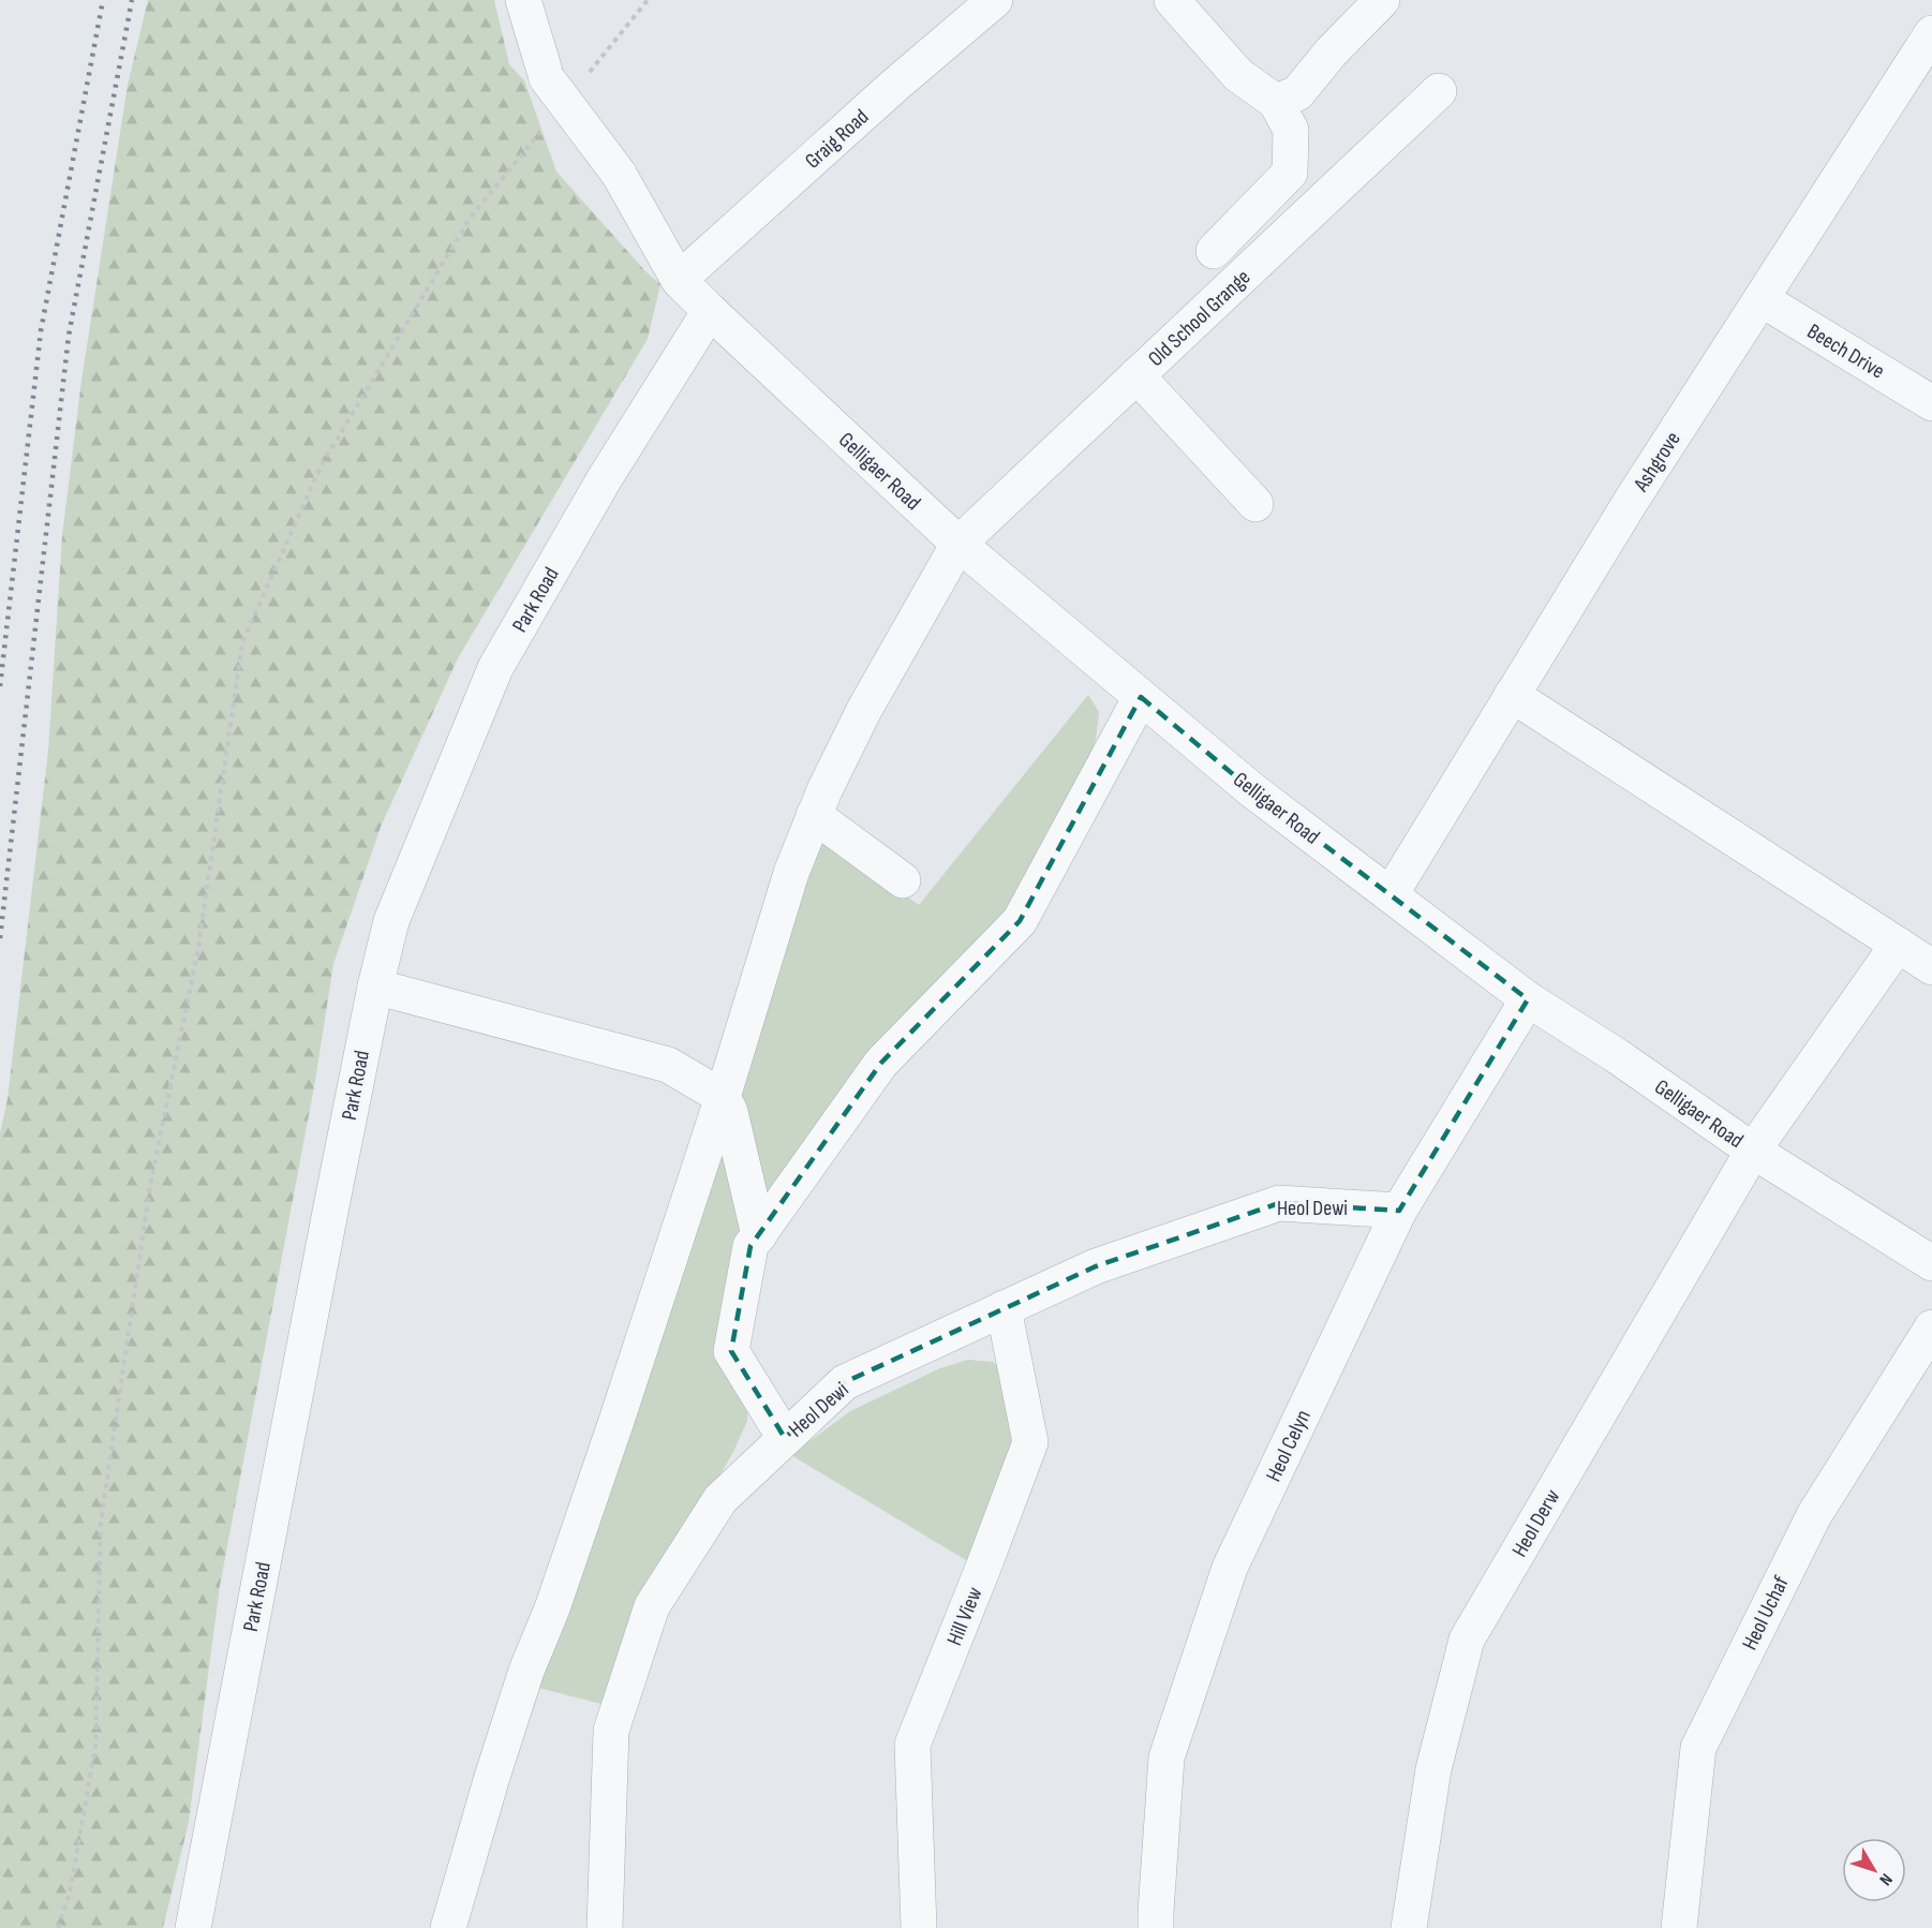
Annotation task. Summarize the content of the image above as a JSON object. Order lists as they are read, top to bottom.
{
  "streets": {
    "street": [
      "Graig Road",
      "Old School Grange",
      "Beech Drive",
      "Ashgrove",
      "Gelligaer Road",
      "Park Road",
      "Heol Dewi",
      "Heol Celyn",
      "Heol Derw",
      "Heol Uchaf",
      "Hill View"
    ]
  },
  "crossings": [
    ["Graig Road", "Gelligaer Road"],
    ["Old School Grange", "Gelligaer Road"],
    ["Beech Drive", "Ashgrove"],
    ["Ashgrove", "Gelligaer Road"],
    ["Gelligaer Road", "Park Road"],
    ["Gelligaer Road", "Heol Celyn"],
    ["Gelligaer Road", "Heol Derw"],
    ["Heol Dewi", "Heol Celyn"],
    ["Heol Dewi", "Hill View"]
  ],
  "north": "bottom right"
}
